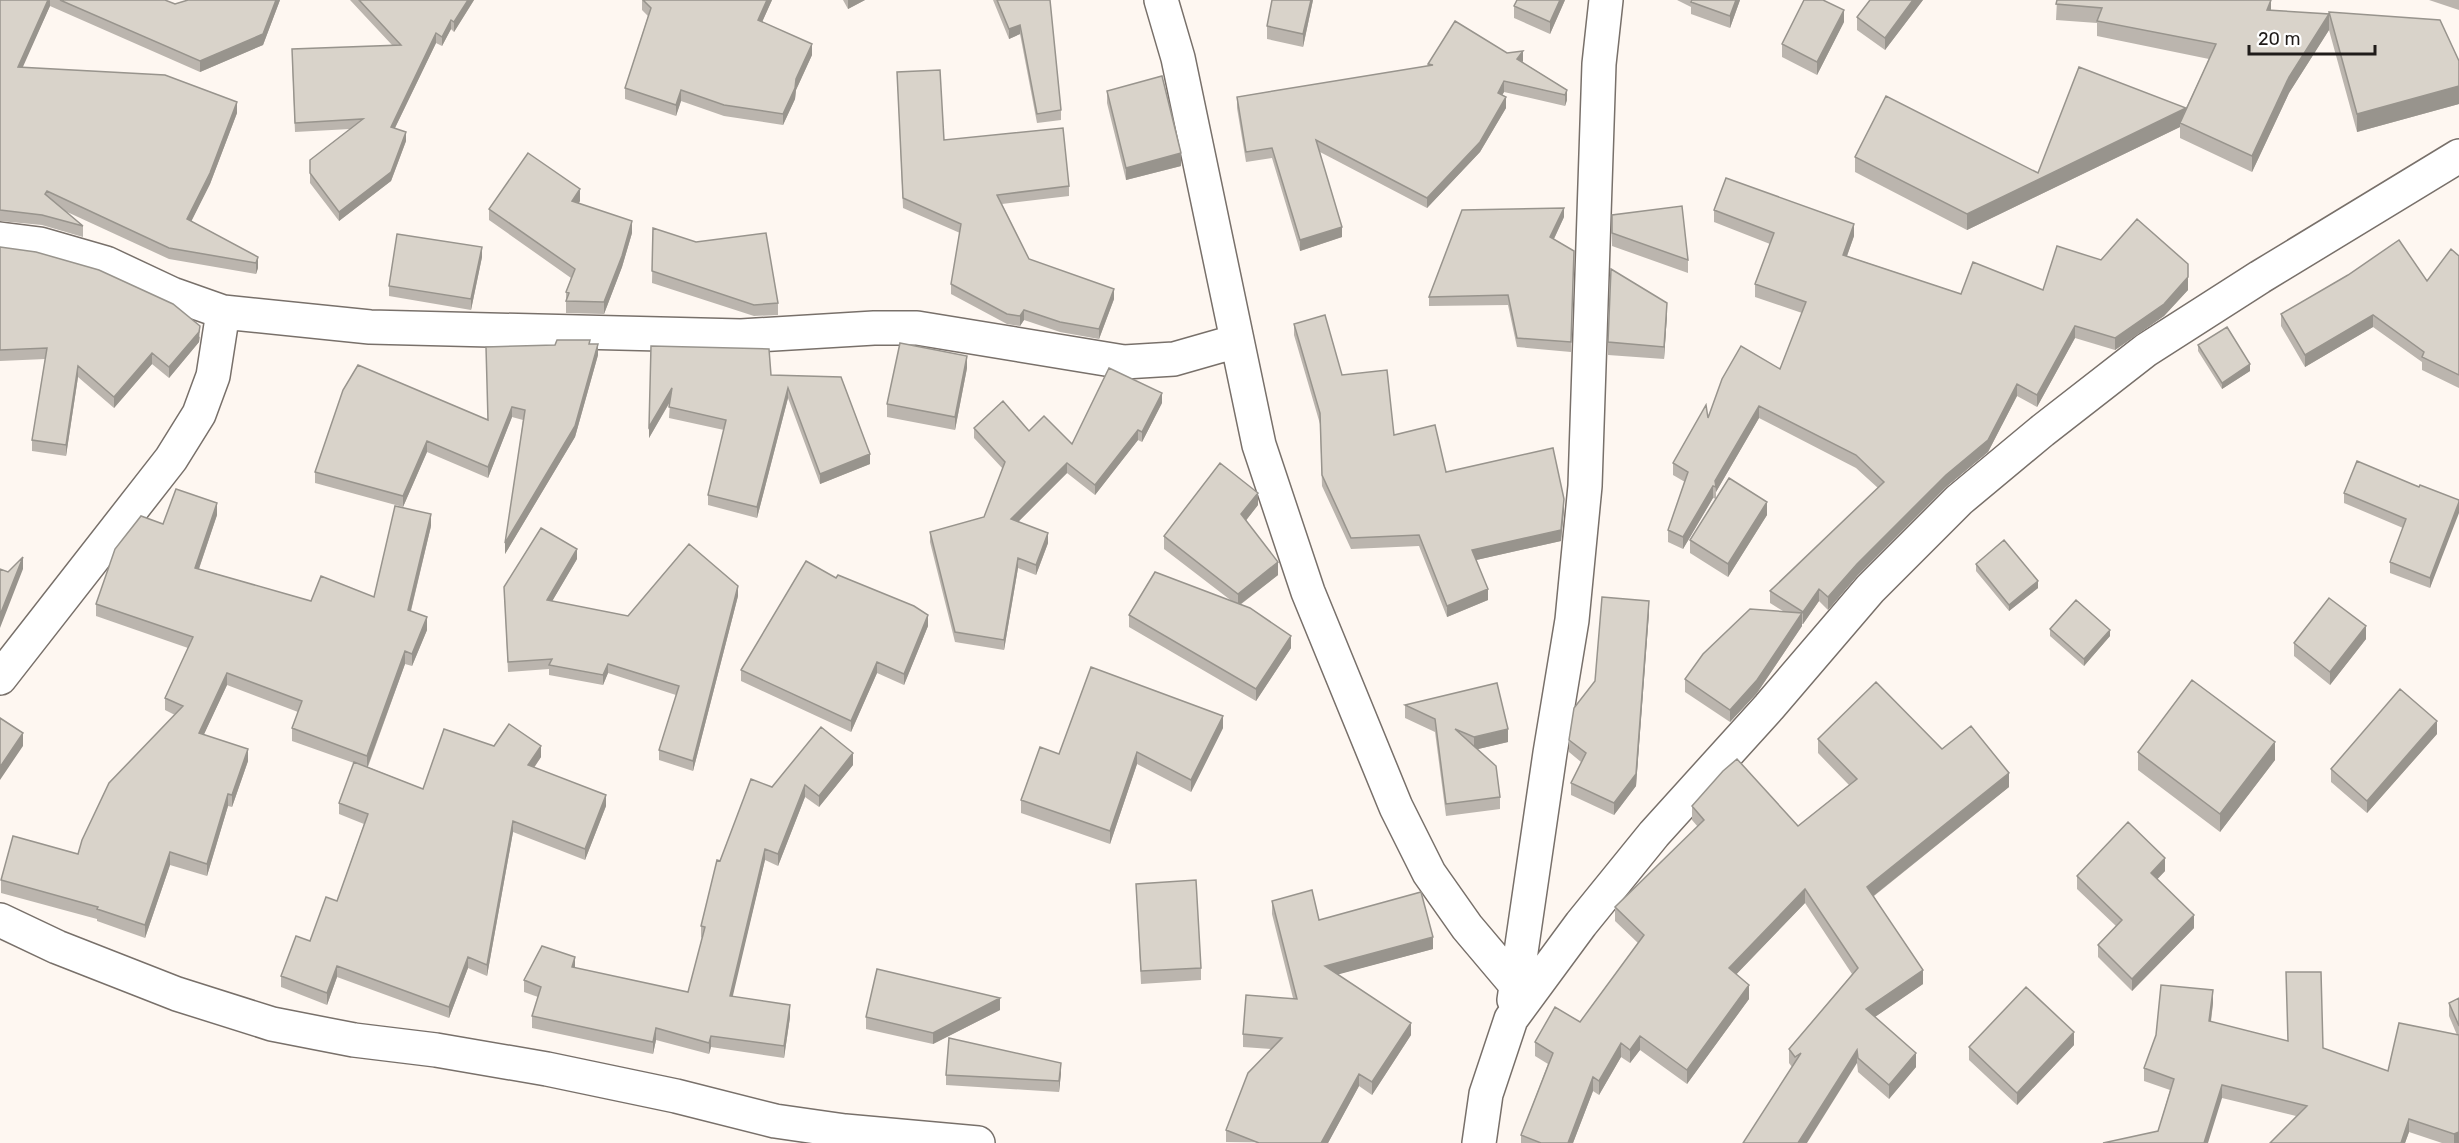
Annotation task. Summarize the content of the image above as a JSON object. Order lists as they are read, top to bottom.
{
  "scale_bar": "20 m"
}
